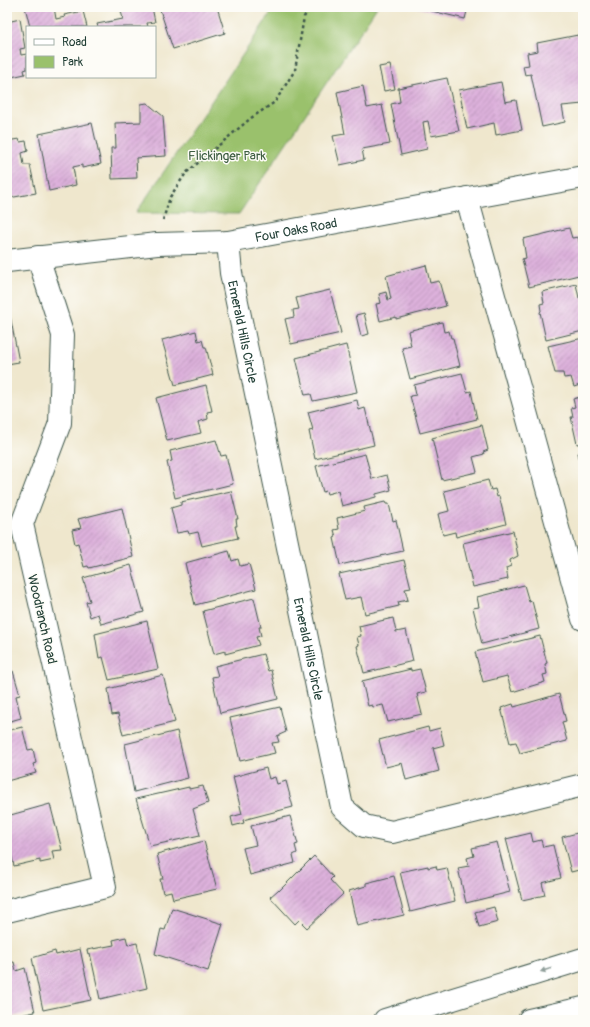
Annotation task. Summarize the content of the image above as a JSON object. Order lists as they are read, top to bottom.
{
  "streets": {
    "main road": ["Four Oaks Road", "Emerald Hills Circle", "Woodranch Road"]
  },
  "crossings": [
    ["Four Oaks Road", "Emerald Hills Circle"],
    ["Four Oaks Road", "Woodranch Road"]
  ],
  "parks": ["Flickinger Park"],
  "legend": ["Road", "Park"]
}
